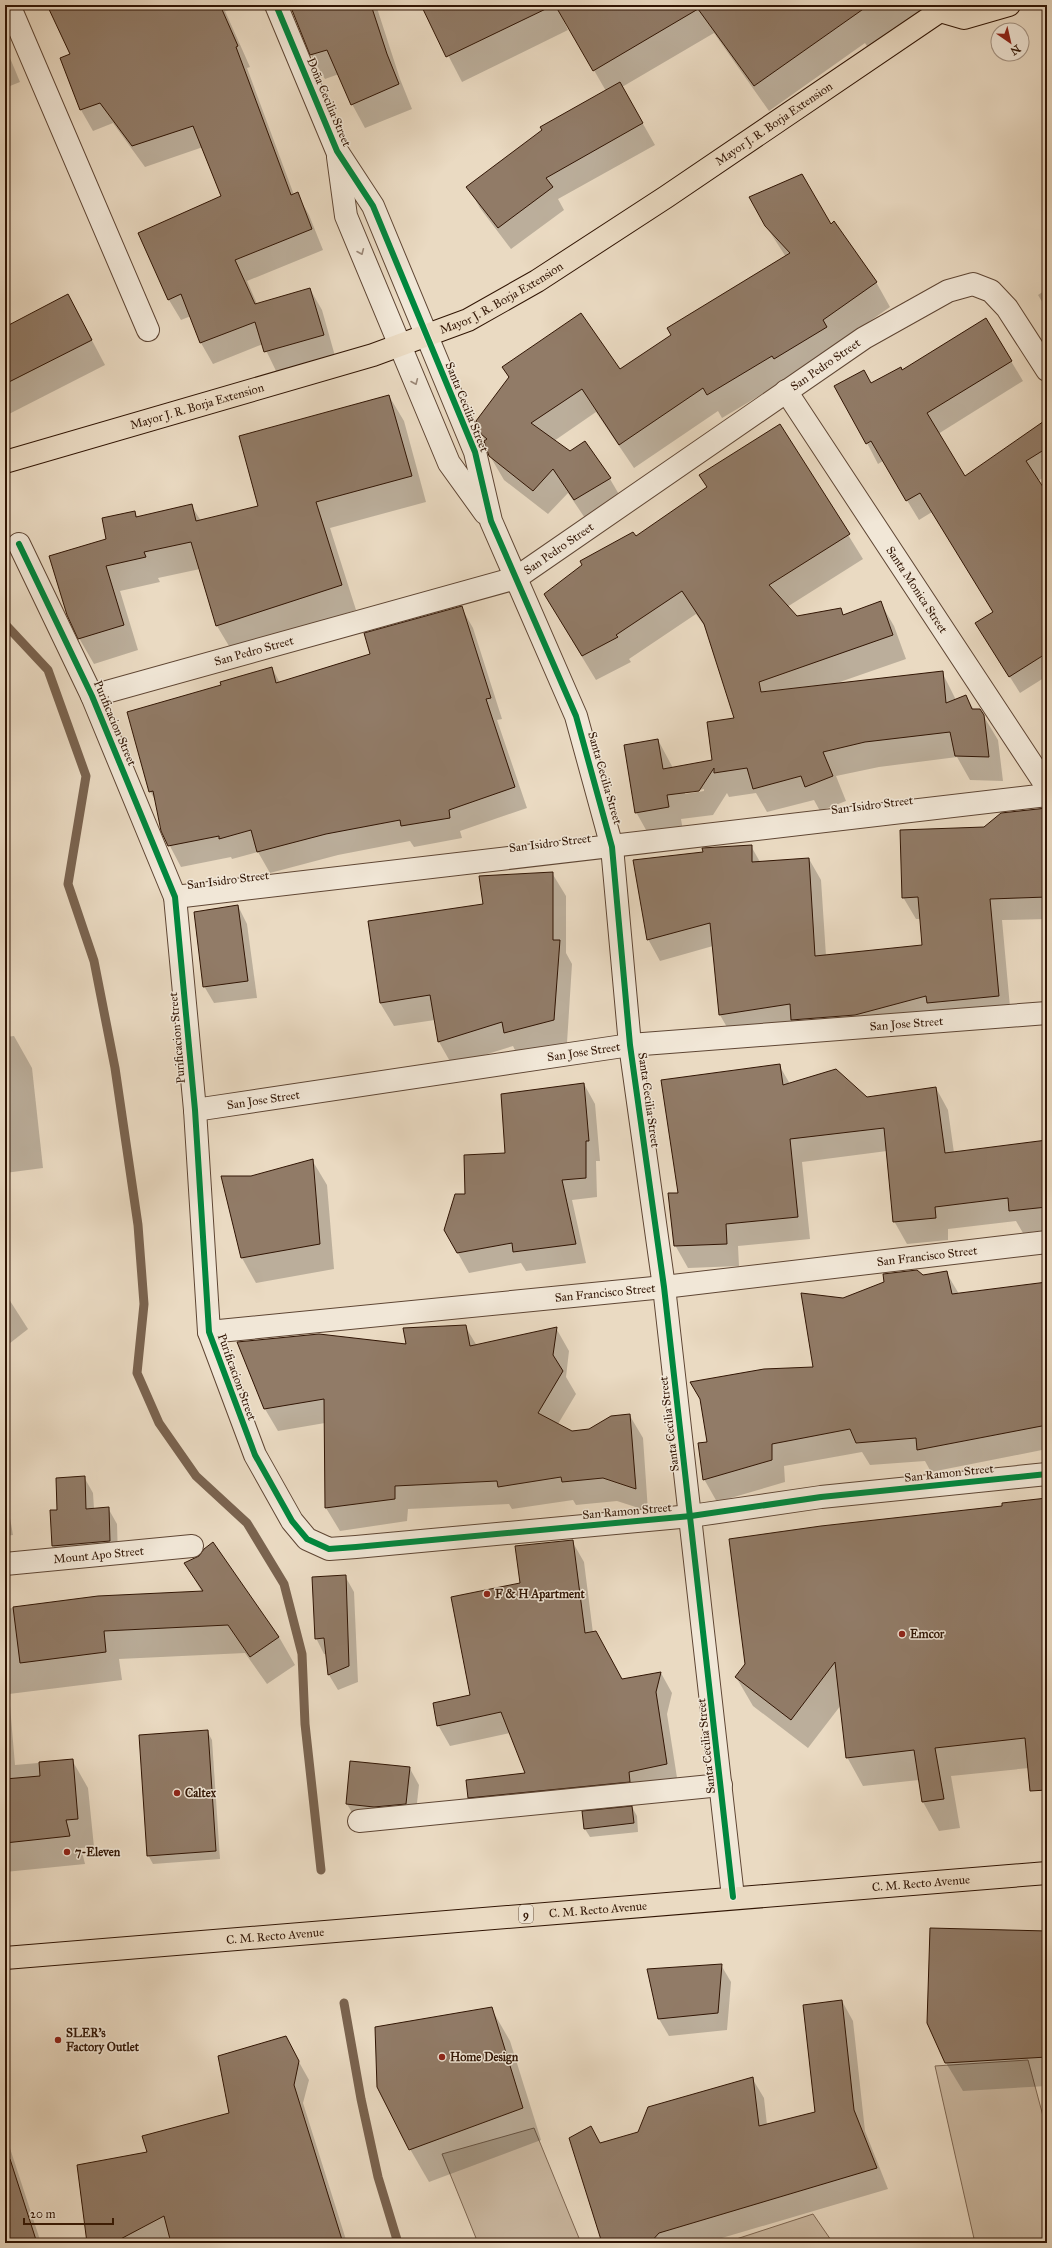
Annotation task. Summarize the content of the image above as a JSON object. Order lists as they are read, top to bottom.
{
  "streets": {
    "main road": ["Mayor J. R. Borja Extension", "C. M. Recto Avenue", "9"],
    "street": [
      "Doña Cecilia Street",
      "San Pedro Street",
      "Santa Cecilia Street",
      "Santa Monica Street",
      "Purificacion Street",
      "San Isidro Street",
      "San Jose Street",
      "San Francisco Street",
      "San Ramon Street",
      "Mount Apo Street"
    ]
  },
  "crossings": [
    ["Doña Cecilia Street", "Mayor J. R. Borja Extension"],
    ["Doña Cecilia Street", "Santa Cecilia Street"],
    ["Mayor J. R. Borja Extension", "Santa Cecilia Street"],
    ["San Pedro Street", "Santa Cecilia Street"],
    ["San Pedro Street", "Santa Monica Street"],
    ["San Pedro Street", "Purificacion Street"],
    ["Santa Cecilia Street", "San Isidro Street"],
    ["Santa Cecilia Street", "San Jose Street"],
    ["Santa Cecilia Street", "San Francisco Street"],
    ["Santa Cecilia Street", "San Ramon Street"],
    ["Santa Cecilia Street", "C. M. Recto Avenue"],
    ["Purificacion Street", "San Isidro Street"],
    ["Purificacion Street", "San Jose Street"],
    ["Purificacion Street", "San Francisco Street"],
    ["Purificacion Street", "San Ramon Street"]
  ],
  "places": [
    "F & H Apartment",
    "Emcor",
    "Caltex",
    "7-Eleven",
    "SLER’s Factory Outlet",
    "Home Design"
  ],
  "scale_bar": "20 m",
  "north": "bottom right"
}
